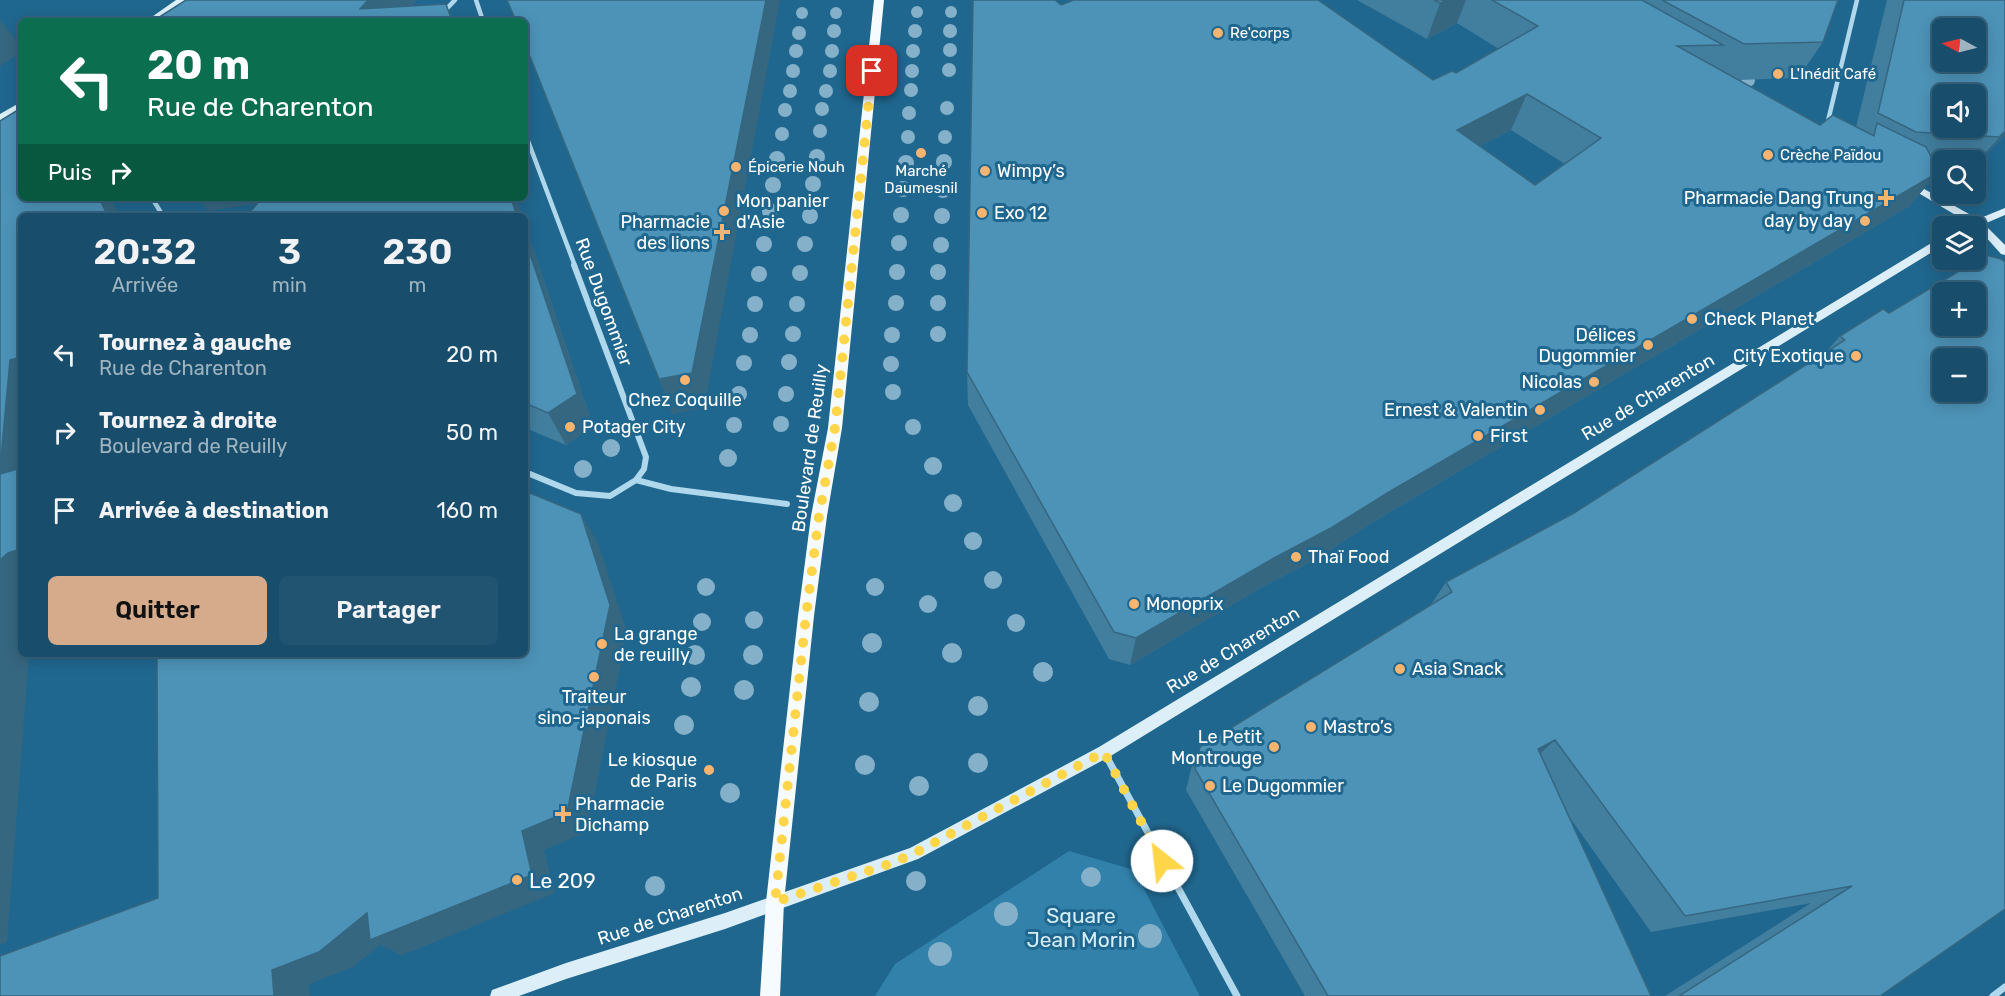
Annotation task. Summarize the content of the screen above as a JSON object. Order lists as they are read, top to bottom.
{
  "streets": {
    "main road": ["Boulevard de Reuilly"],
    "street": ["Rue Dugommier", "Rue de Charenton"]
  },
  "crossings": [
    ["Rue de Charenton", "Boulevard de Reuilly"]
  ],
  "parks": ["Square Jean Morin"],
  "places": {
    "other": [
      "Re'corps",
      "L'Inédit Café",
      "Marché Daumesnil",
      "Crèche Païdou",
      "Épicerie Nouh",
      "Wimpy’s",
      "Mon panier d'Asie",
      "Exo 12",
      "day by day",
      "Check Planet",
      "Délices Dugommier",
      "City Exotique",
      "Chez Coquille",
      "Nicolas",
      "Ernest & Valentin",
      "Potager City",
      "First",
      "Thaï Food",
      "Monoprix",
      "La grange de reuilly",
      "Asia Snack",
      "Traiteur sino-japonais",
      "Mastro’s",
      "Le Petit Montrouge",
      "Le kiosque de Paris",
      "Le Dugommier",
      "Le 209"
    ],
    "health": ["Pharmacie Dang Trung", "Pharmacie des lions", "Pharmacie Dichamp"]
  },
  "north": "left",
  "page": {
    "map_buttons": ["+", "−"],
    "turn": ["20 m", "Rue de Charenton"],
    "then": "Puis",
    "eta": [
      "20:32",
      "Arrivée",
      "3",
      "min",
      "230",
      "m"
    ],
    "list": [
      {
        "name": "Tournez à gauche",
        "note": "Rue de Charenton",
        "value": "20 m"
      },
      {
        "name": "Tournez à droite",
        "note": "Boulevard de Reuilly",
        "value": "50 m"
      },
      {
        "name": "Arrivée à destination",
        "value": "160 m"
      }
    ],
    "buttons": ["Quitter", "Partager"]
  }
}
